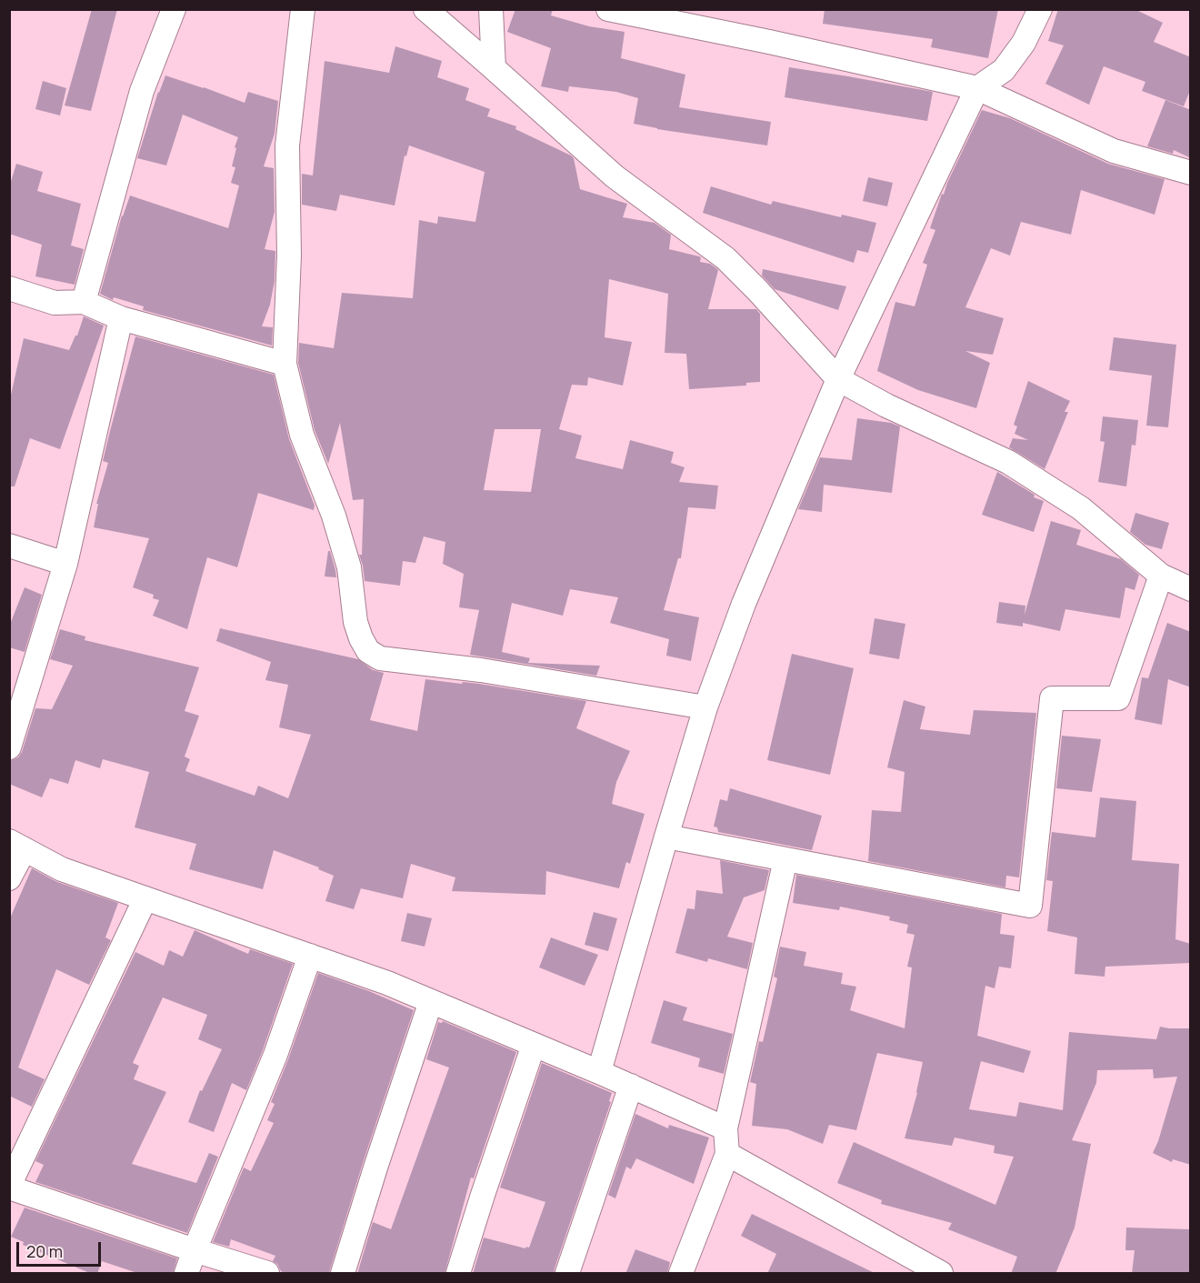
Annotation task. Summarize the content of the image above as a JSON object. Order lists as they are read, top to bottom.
{
  "scale_bar": "20 m"
}
